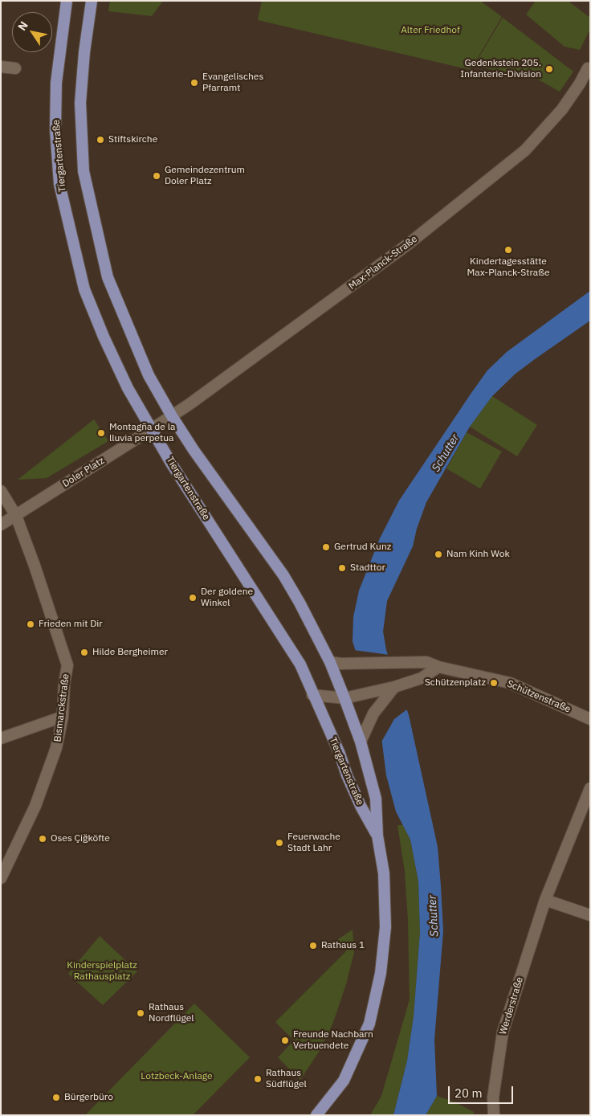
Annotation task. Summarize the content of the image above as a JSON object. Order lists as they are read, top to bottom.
{
  "streets": {
    "main road": ["Tiergartenstraße"],
    "street": [
      "Max-Planck-Straße",
      "Doler Platz",
      "Schützenstraße",
      "Bismarckstraße",
      "Werderstraße"
    ]
  },
  "crossings": [
    ["Tiergartenstraße", "Max-Planck-Straße"],
    ["Tiergartenstraße", "Doler Platz"],
    ["Tiergartenstraße", "Schützenstraße"],
    ["Max-Planck-Straße", "Doler Platz"],
    ["Doler Platz", "Bismarckstraße"]
  ],
  "water": ["Schutter"],
  "parks": ["Alter Friedhof", "Kinderspielplatz Rathausplatz", "Lotzbeck-Anlage"],
  "places": [
    "Gedenkstein 205. Infanterie-Division",
    "Evangelisches Pfarramt",
    "Stiftskirche",
    "Gemeindezentrum Doler Platz",
    "Kindertagesstätte Max-Planck-Straße",
    "Montagña de la lluvia perpetua",
    "Gertrud Kunz",
    "Nam Kinh Wok",
    "Stadttor",
    "Der goldene Winkel",
    "Frieden mit Dir",
    "Hilde Bergheimer",
    "Schützenplatz",
    "Oses Çiğköfte",
    "Feuerwache Stadt Lahr",
    "Rathaus 1",
    "Rathaus Nordflügel",
    "Freunde Nachbarn Verbuendete",
    "Rathaus Südflügel",
    "Bürgerbüro"
  ],
  "scale_bar": "20 m",
  "north": "top left"
}
